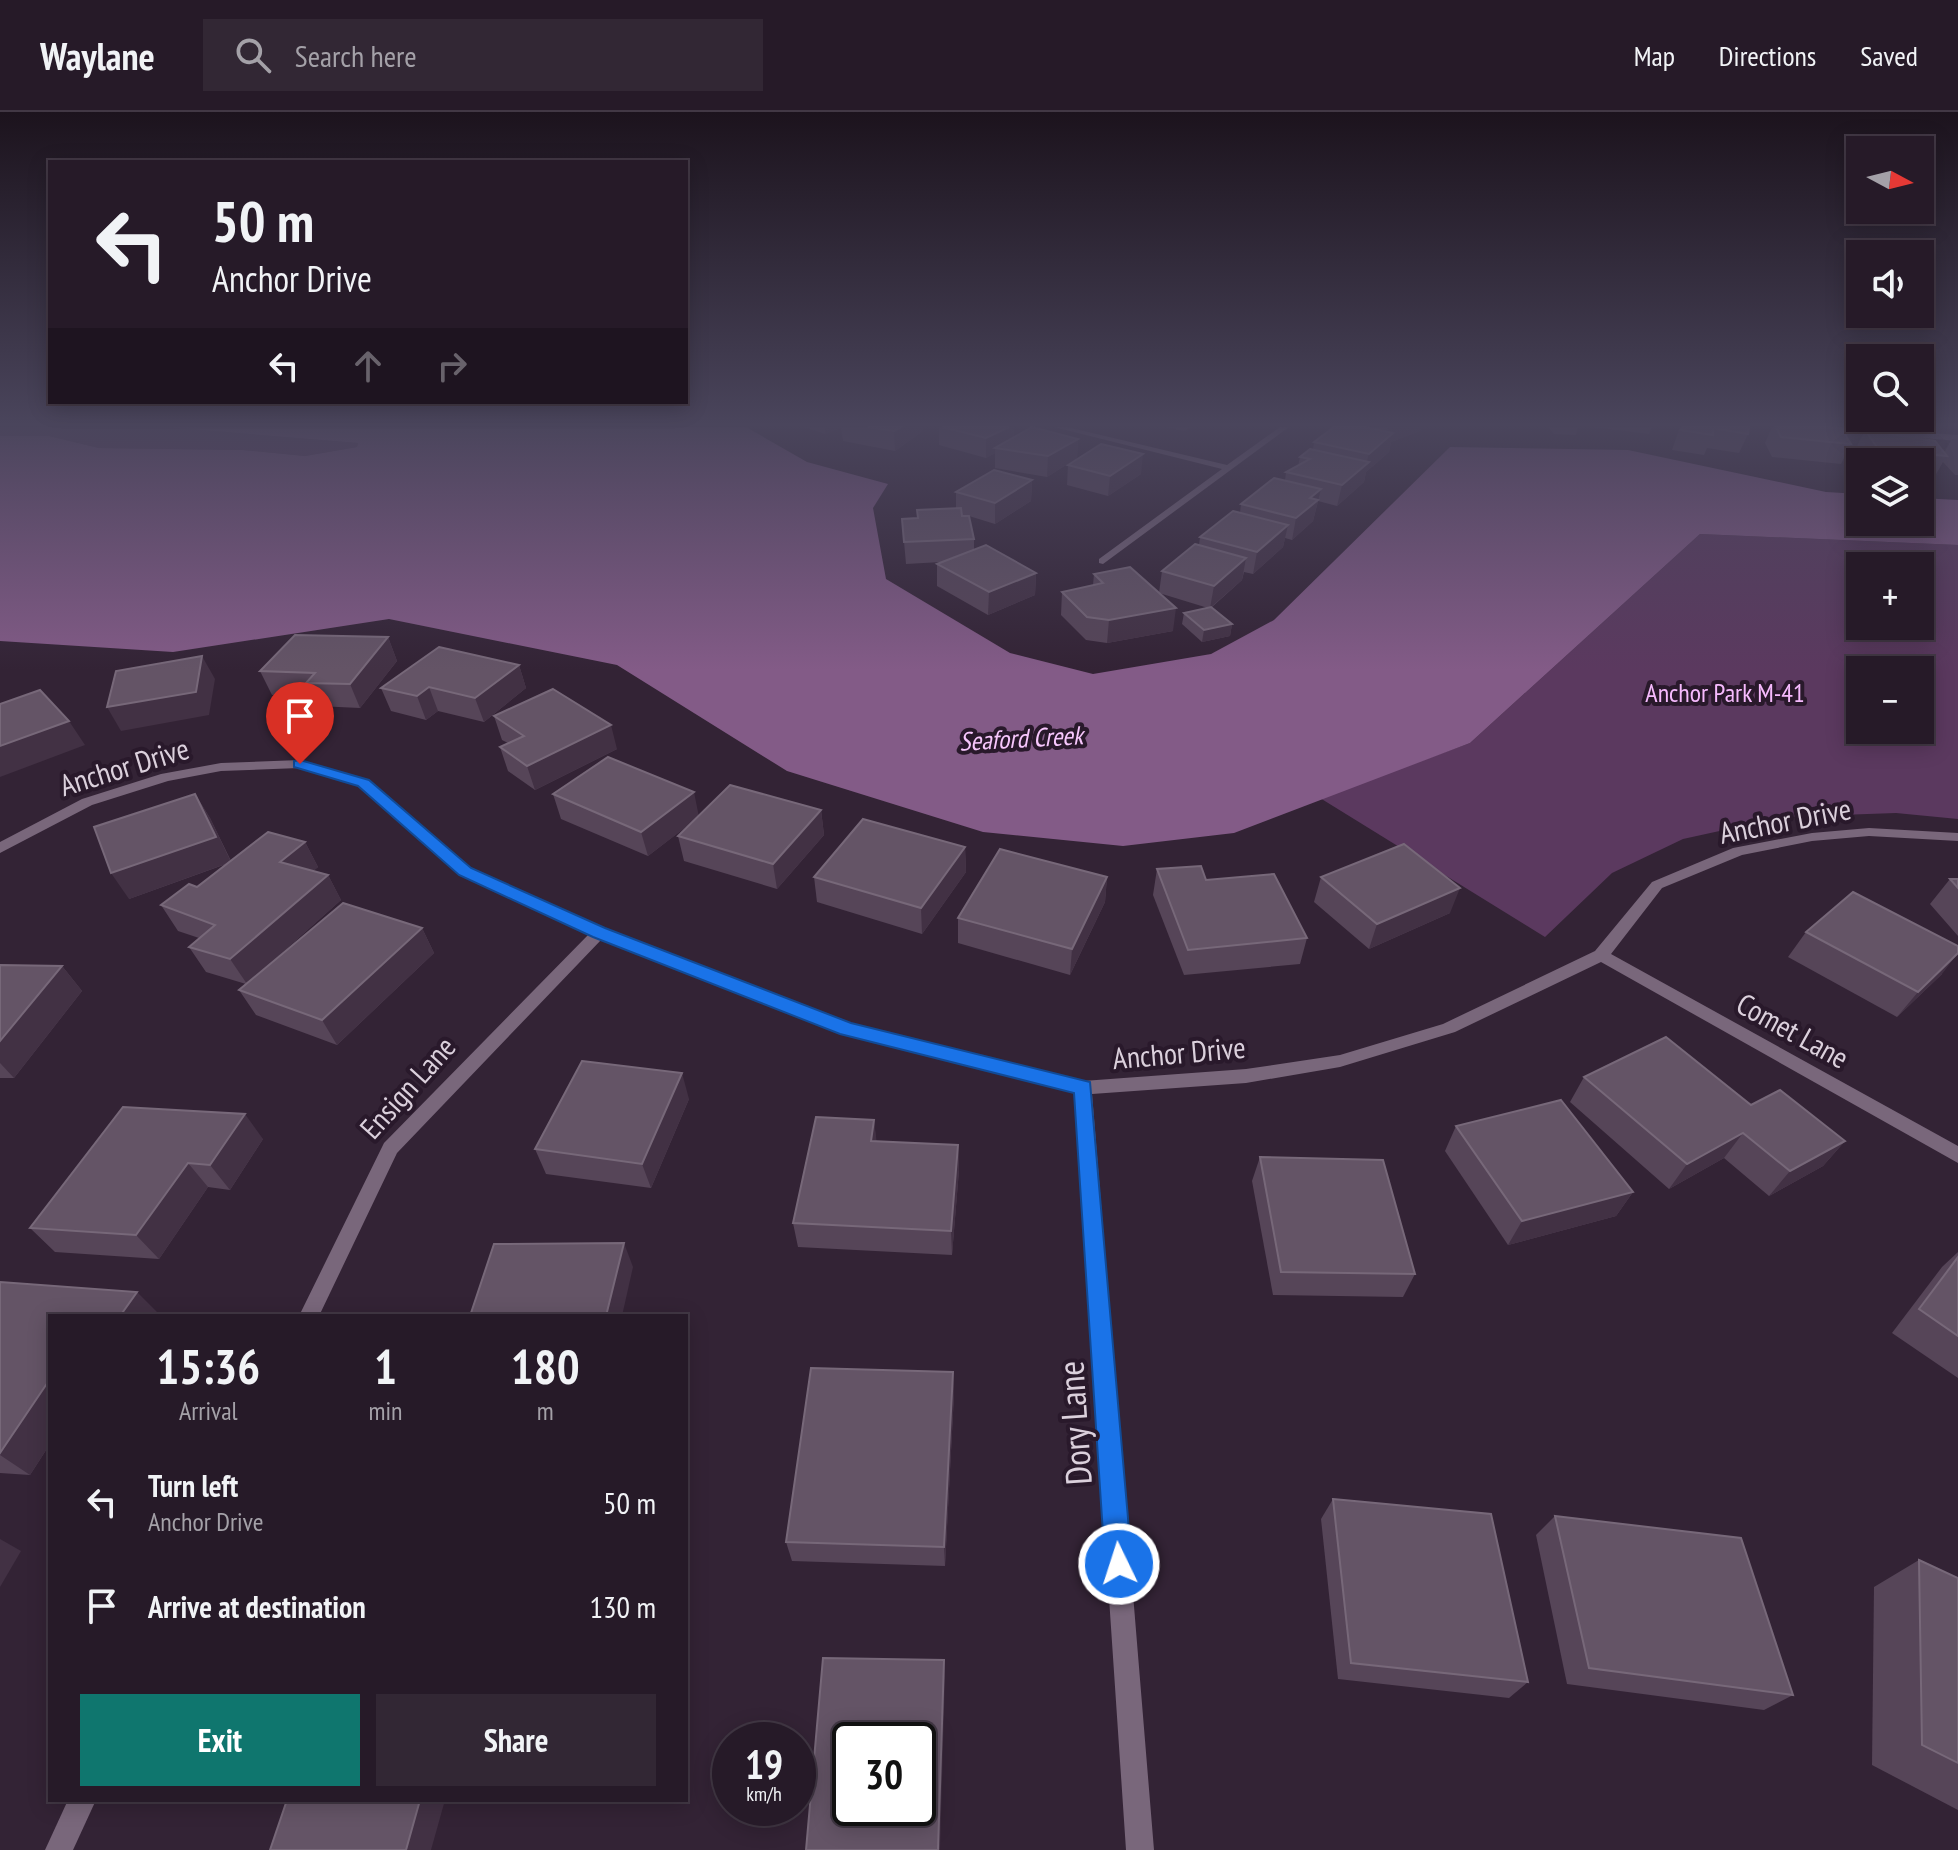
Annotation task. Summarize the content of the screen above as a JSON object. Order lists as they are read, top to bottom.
{
  "streets": {
    "street": [
      "Anchor Drive",
      "Comet Lane",
      "Ensign Lane",
      "Dory Lane"
    ]
  },
  "crossings": [
    ["Anchor Drive", "Comet Lane"],
    ["Anchor Drive", "Ensign Lane"],
    ["Anchor Drive", "Dory Lane"]
  ],
  "water": ["Seaford Creek"],
  "parks": ["Anchor Park M-41"],
  "north": "right",
  "page": {
    "header": "Waylane",
    "search": "Search here",
    "nav": ["Map", "Directions", "Saved"],
    "map_buttons": ["+", "−"],
    "turn": ["50 m", "Anchor Drive"],
    "eta": [
      "15:36",
      "Arrival",
      "1",
      "min",
      "180",
      "m"
    ],
    "list": [
      {
        "name": "Turn left",
        "note": "Anchor Drive",
        "value": "50 m"
      },
      {
        "name": "Arrive at destination",
        "value": "130 m"
      }
    ],
    "buttons": ["Exit", "Share"],
    "speed": "19 km/h",
    "limit": "30"
  }
}
